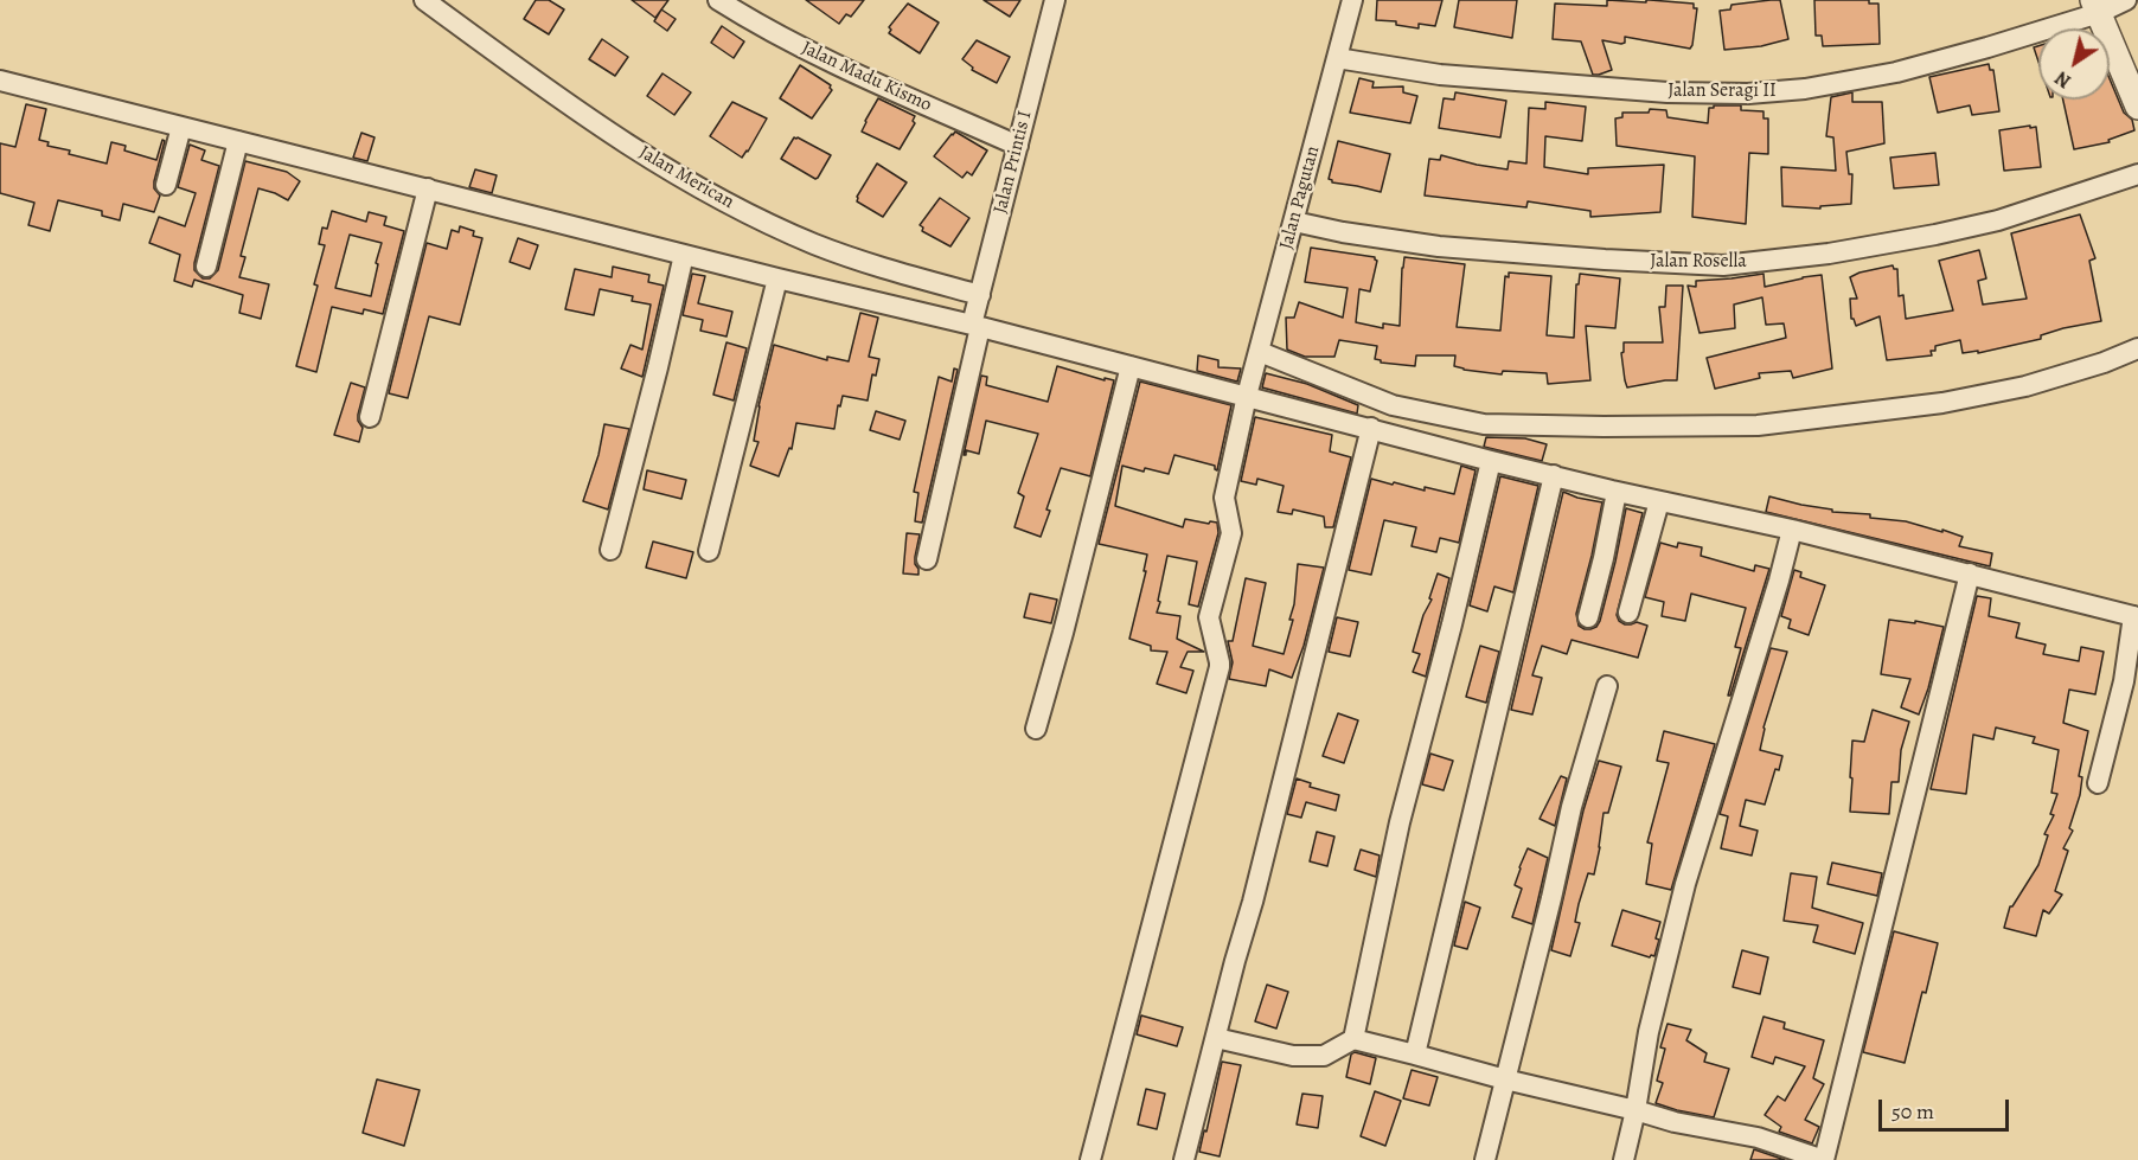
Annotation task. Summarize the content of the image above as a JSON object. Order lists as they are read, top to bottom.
{
  "streets": {
    "street": [
      "Jalan Madu Kismo",
      "Jalan Seragi II",
      "Jalan Printis I",
      "Jalan Merican",
      "Jalan Pagutan",
      "Jalan Rosella"
    ]
  },
  "crossings": [
    ["Jalan Madu Kismo", "Jalan Printis I"],
    ["Jalan Seragi II", "Jalan Pagutan"],
    ["Jalan Printis I", "Jalan Merican"],
    ["Jalan Pagutan", "Jalan Rosella"]
  ],
  "scale_bar": "50 m",
  "north": "bottom left"
}
